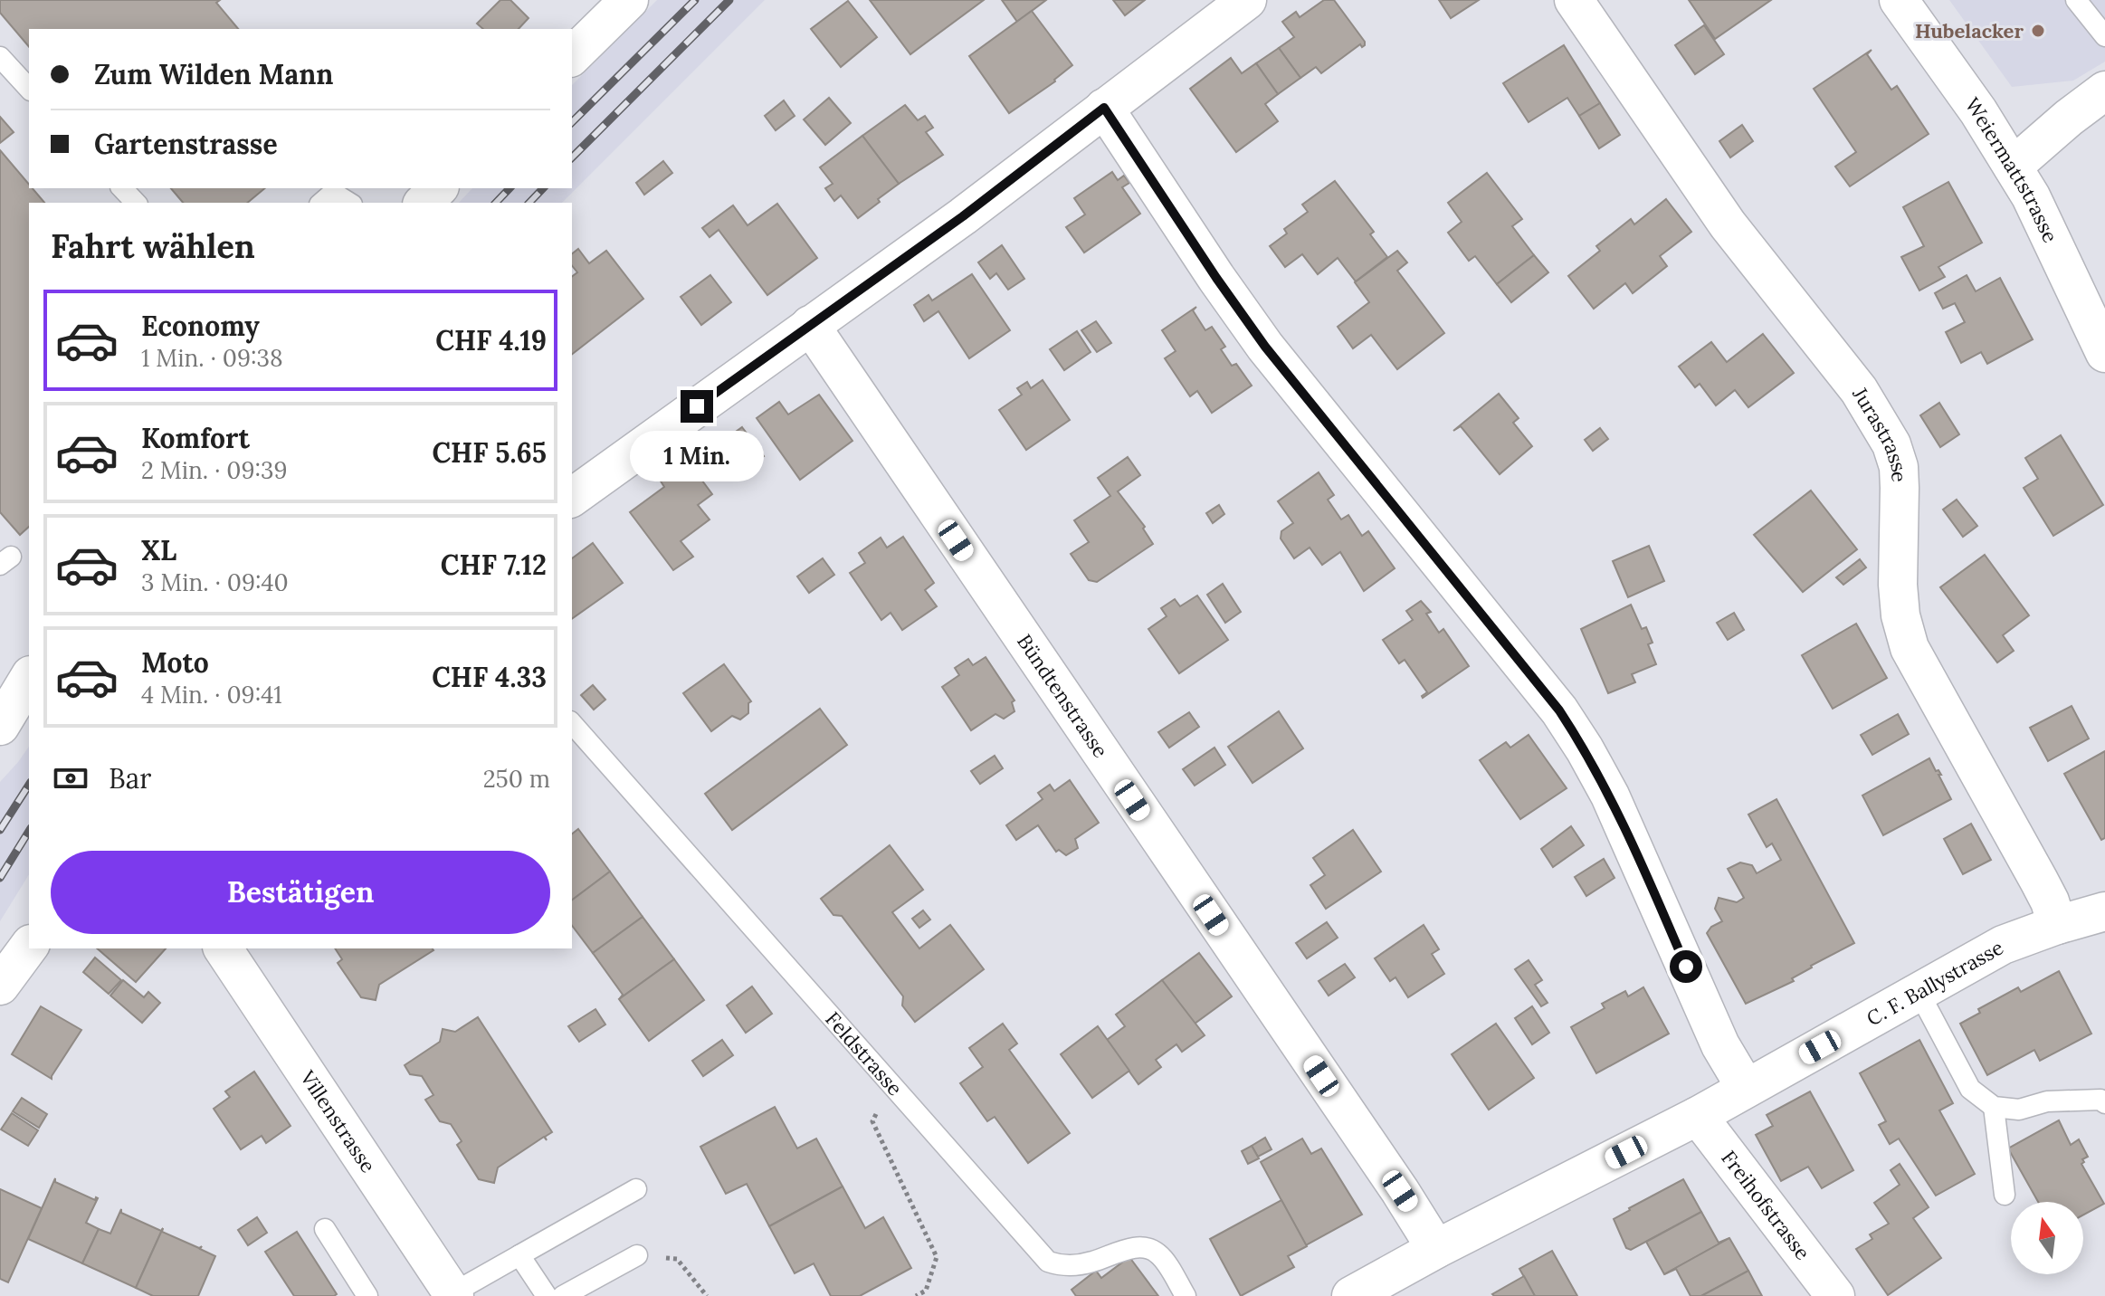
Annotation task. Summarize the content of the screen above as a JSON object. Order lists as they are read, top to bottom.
{
  "streets": {
    "street": [
      "Weiermattstrasse",
      "Jurastrasse",
      "Bündtenstrasse",
      "C. F. Ballystrasse",
      "Villenstrasse",
      "Freihofstrasse"
    ],
    "lane": ["Feldstrasse"]
  },
  "crossings": [
    ["Jurastrasse", "C. F. Ballystrasse"],
    ["Bündtenstrasse", "C. F. Ballystrasse"],
    ["C. F. Ballystrasse", "Freihofstrasse"]
  ],
  "places": ["Hubelacker"],
  "north": "top",
  "page": {
    "banner": ["Zum Wilden Mann", "Gartenstrasse"],
    "heading": "Fahrt wählen",
    "list": [
      {
        "name": "Economy",
        "note": "1 Min. · 09:38",
        "value": "CHF 4.19"
      },
      {
        "name": "Komfort",
        "note": "2 Min. · 09:39",
        "value": "CHF 5.65"
      },
      {
        "name": "XL",
        "note": "3 Min. · 09:40",
        "value": "CHF 7.12"
      },
      {
        "name": "Moto",
        "note": "4 Min. · 09:41",
        "value": "CHF 4.33"
      }
    ],
    "bubble": "1 Min.",
    "pay": ["Bar", "250 m"],
    "buttons": "Bestätigen"
  }
}
